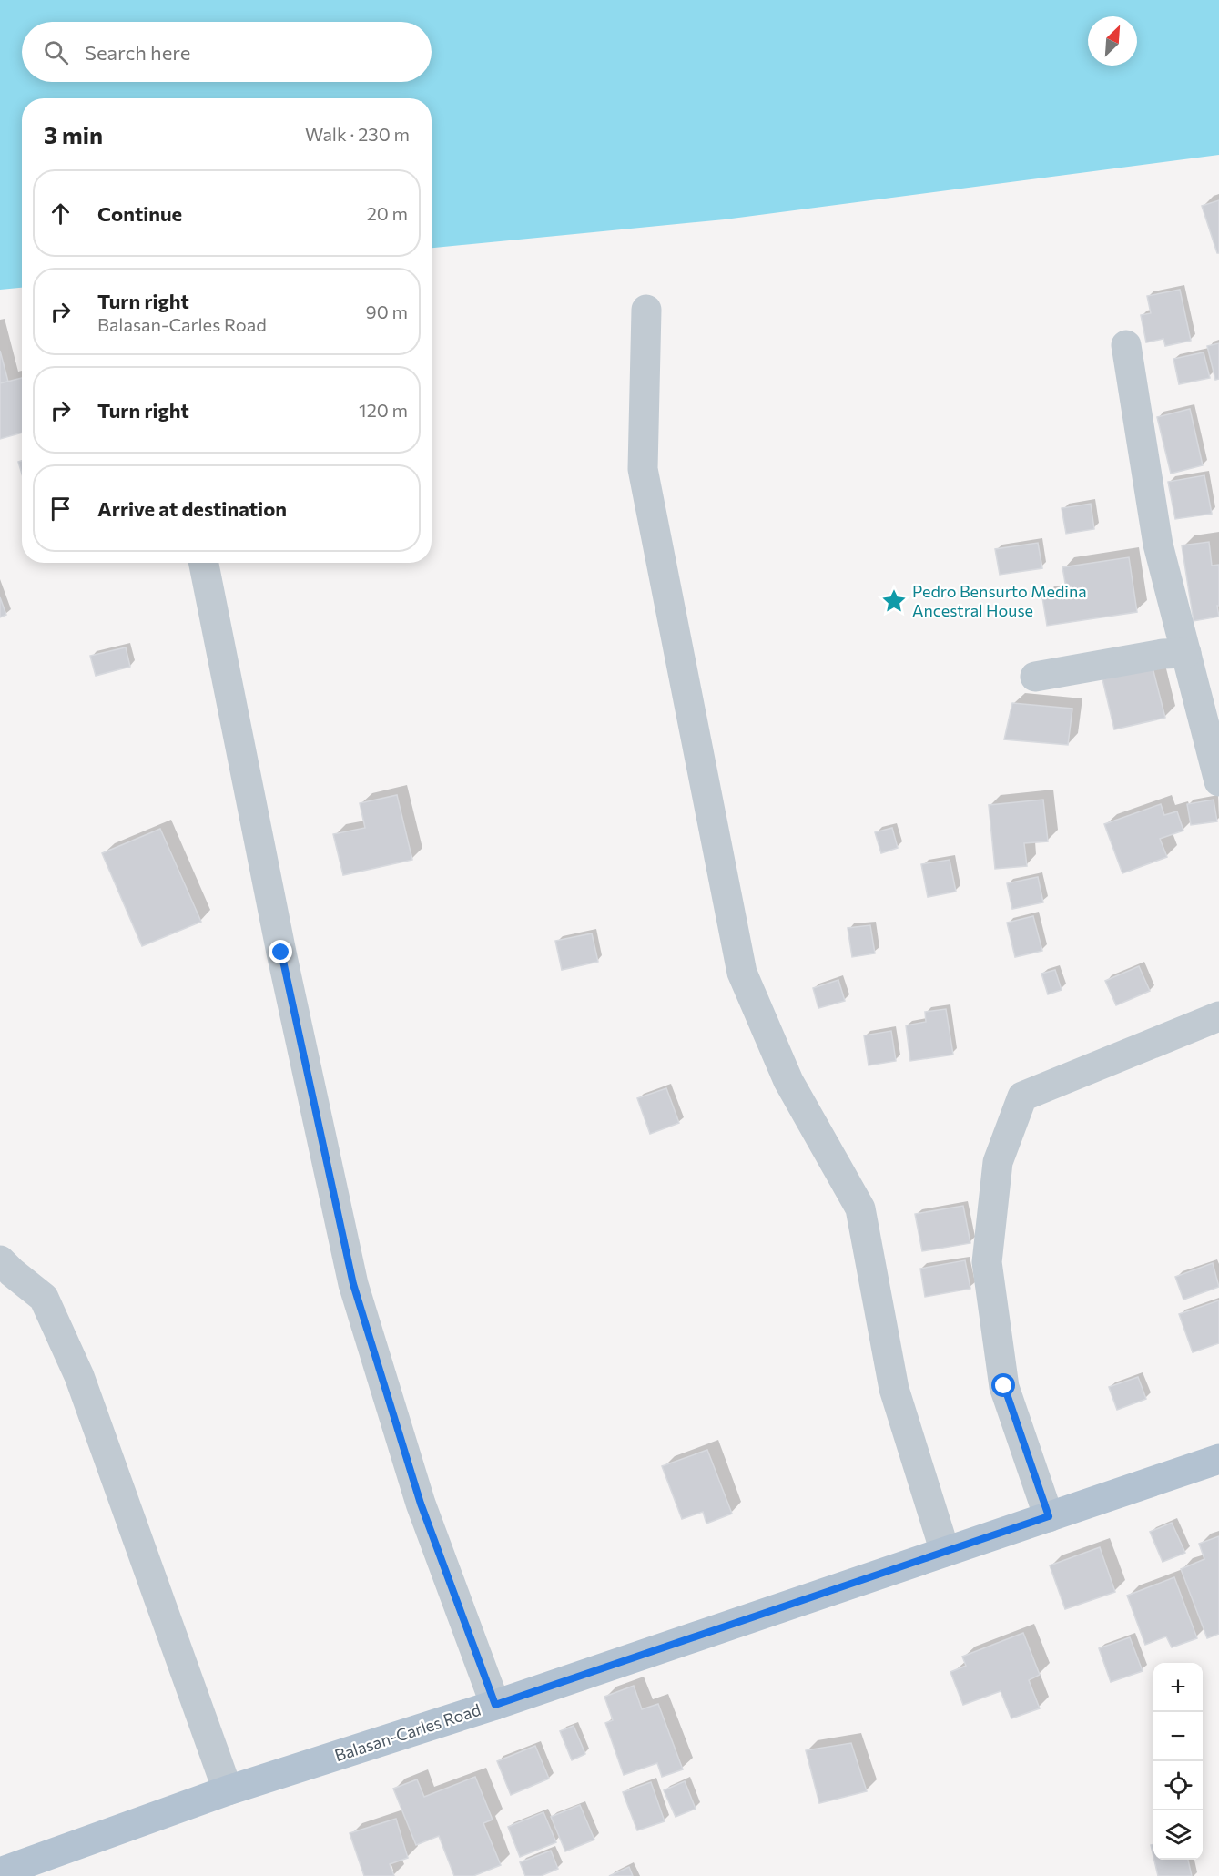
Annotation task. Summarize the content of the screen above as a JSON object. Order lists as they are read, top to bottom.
{
  "streets": {
    "main road": ["Balasan-Carles Road"]
  },
  "places": {
    "place": ["Pedro Bensurto Medina Ancestral House"]
  },
  "north": "top right",
  "page": {
    "search": "Search here",
    "heading": ["3 min", "Walk · 230 m"],
    "list": [
      ["Continue", "20 m"],
      ["Turn right", "Balasan-Carles Road", "90 m"],
      ["Turn right", "120 m"],
      "Arrive at destination"
    ],
    "map_buttons": ["+", "−"]
  }
}
